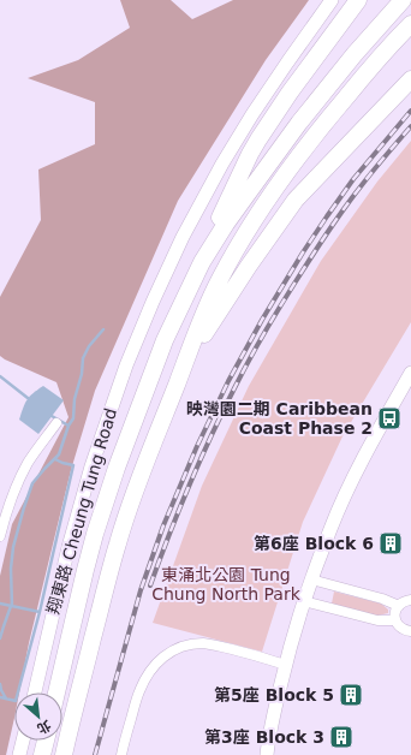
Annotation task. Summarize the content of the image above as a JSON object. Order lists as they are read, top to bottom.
{
  "streets": {
    "main road": ["翔東路 Cheung Tung Road"]
  },
  "parks": ["東涌北公園 Tung Chung North Park"],
  "places": {
    "bus stop": ["映灣園二期 Caribbean Coast Phase 2"],
    "building": ["第6座 Block 6", "第5座 Block 5", "第3座 Block 3"]
  },
  "north": "bottom right"
}
